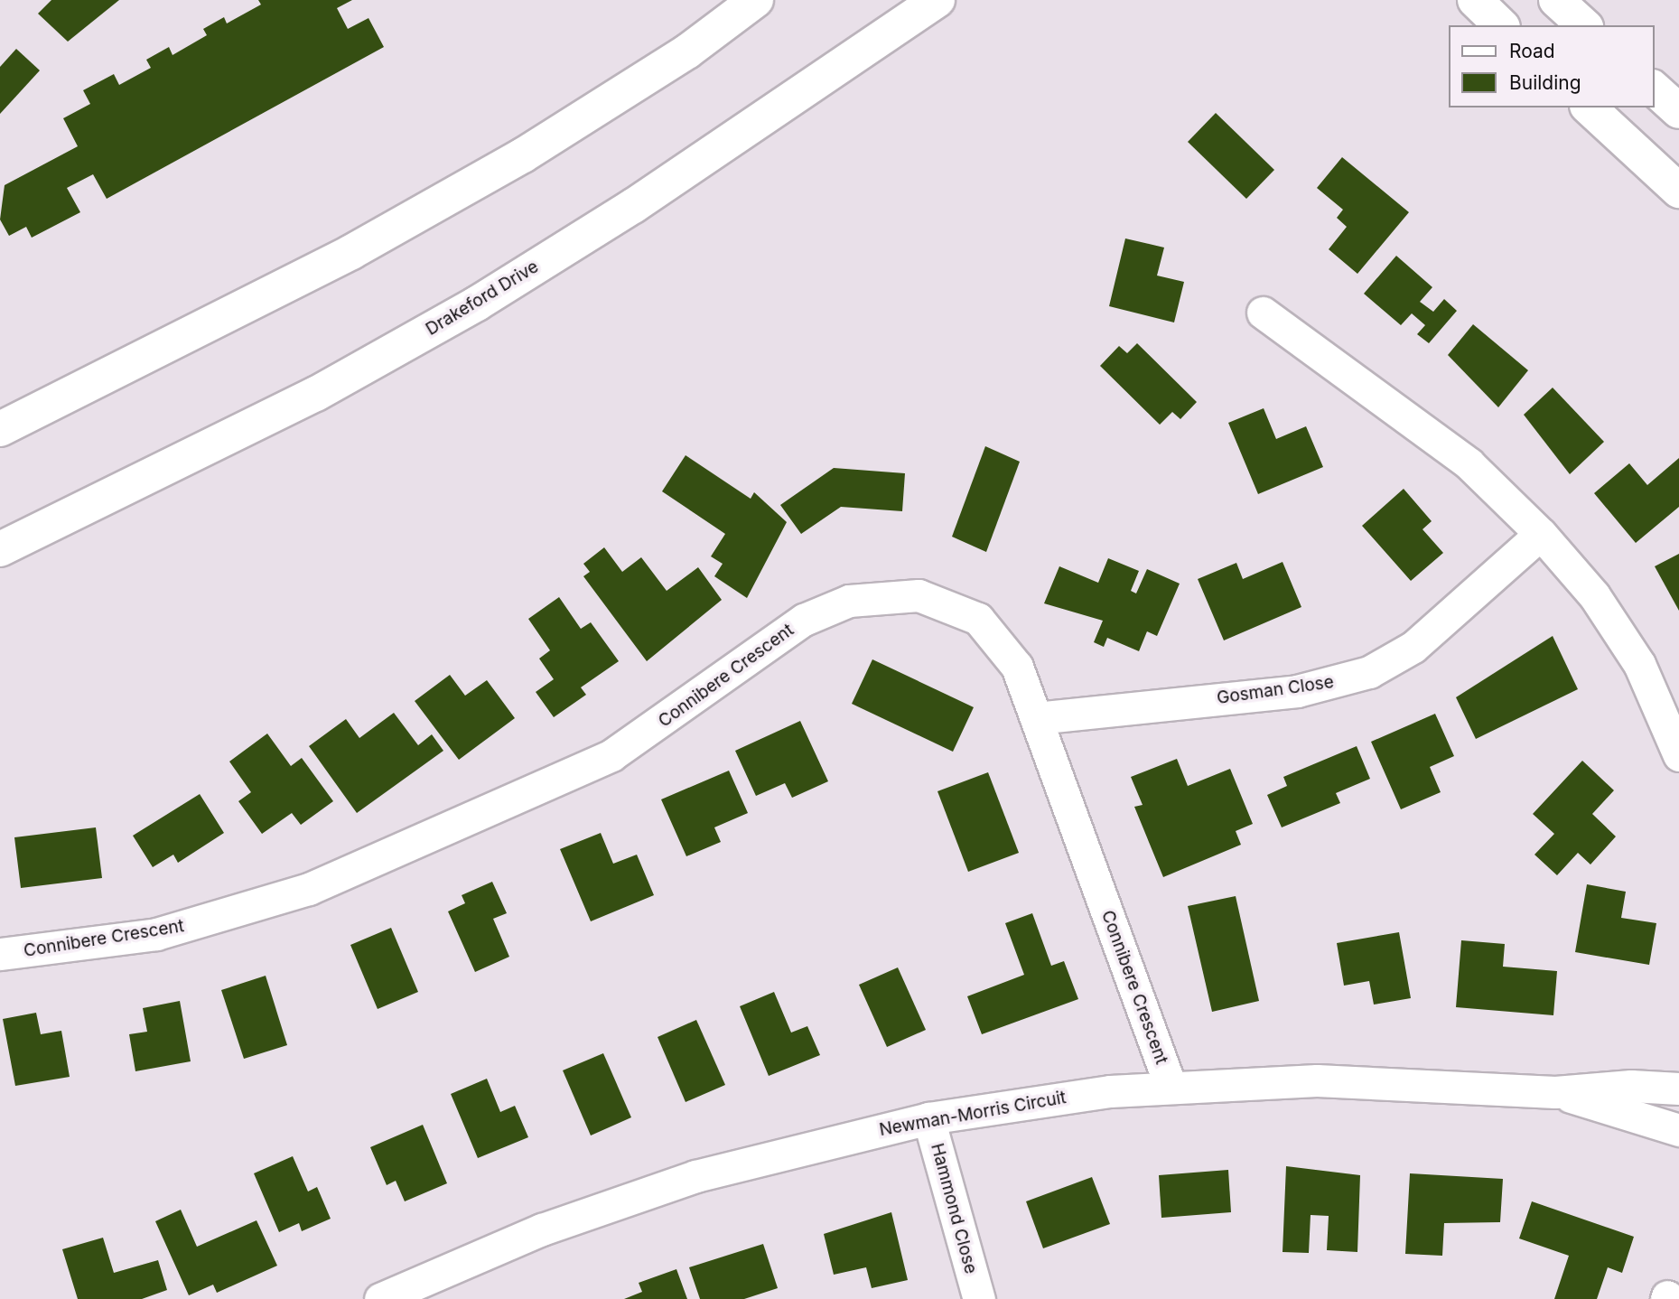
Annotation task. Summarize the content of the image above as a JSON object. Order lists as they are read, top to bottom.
{
  "streets": {
    "main road": ["Drakeford Drive"],
    "street": [
      "Connibere Crescent",
      "Gosman Close",
      "Newman-Morris Circuit",
      "Hammond Close"
    ]
  },
  "crossings": [
    ["Connibere Crescent", "Gosman Close"],
    ["Connibere Crescent", "Newman-Morris Circuit"],
    ["Newman-Morris Circuit", "Hammond Close"]
  ],
  "legend": ["Road", "Building"]
}
